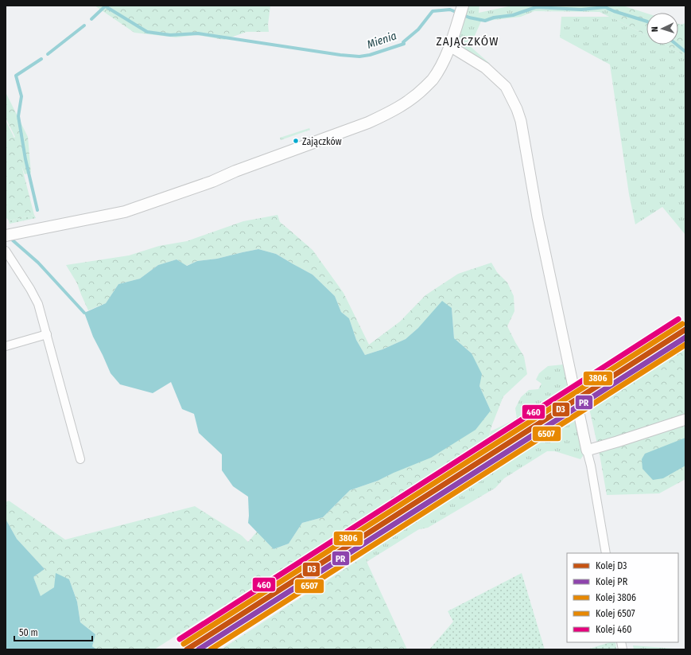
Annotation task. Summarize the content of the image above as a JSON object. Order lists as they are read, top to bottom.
{
  "districts": ["ZAJĄCZKÓW"],
  "water": ["Mienia"],
  "places": ["Zajączków"],
  "lines": [
    "rail line 460",
    "rail line 3806",
    "rail line D3",
    "rail line PR",
    "rail line 6507"
  ],
  "legend": [
    "Kolej D3",
    "Kolej PR",
    "Kolej 3806",
    "Kolej 6507",
    "Kolej 460"
  ],
  "scale_bar": "50 m",
  "north": "left"
}
